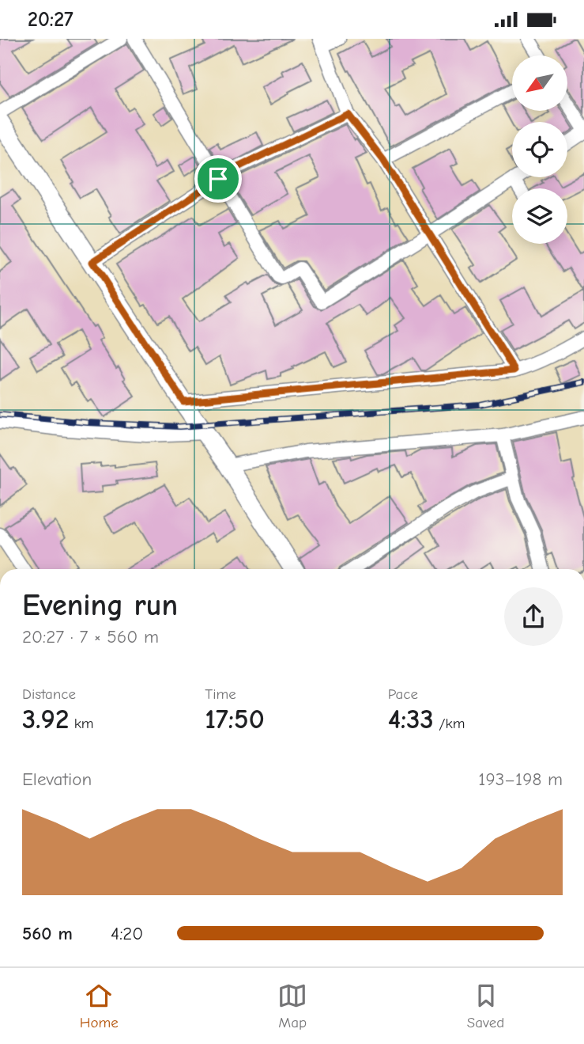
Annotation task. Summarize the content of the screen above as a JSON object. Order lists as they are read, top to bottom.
{
  "north": "bottom left",
  "page": {
    "status": "20:27",
    "heading": ["Evening run", "20:27 · 7 × 560 m"],
    "stats": [
      ["Distance", "3.92 km"],
      ["Time", "17:50"],
      ["Pace", "4:33 /km"]
    ],
    "chart": ["Elevation", "193–198 m"],
    "list": [
      {
        "name": "560 m",
        "note": "4:20"
      }
    ],
    "tabs": ["Home", "Map", "Saved"]
  }
}
